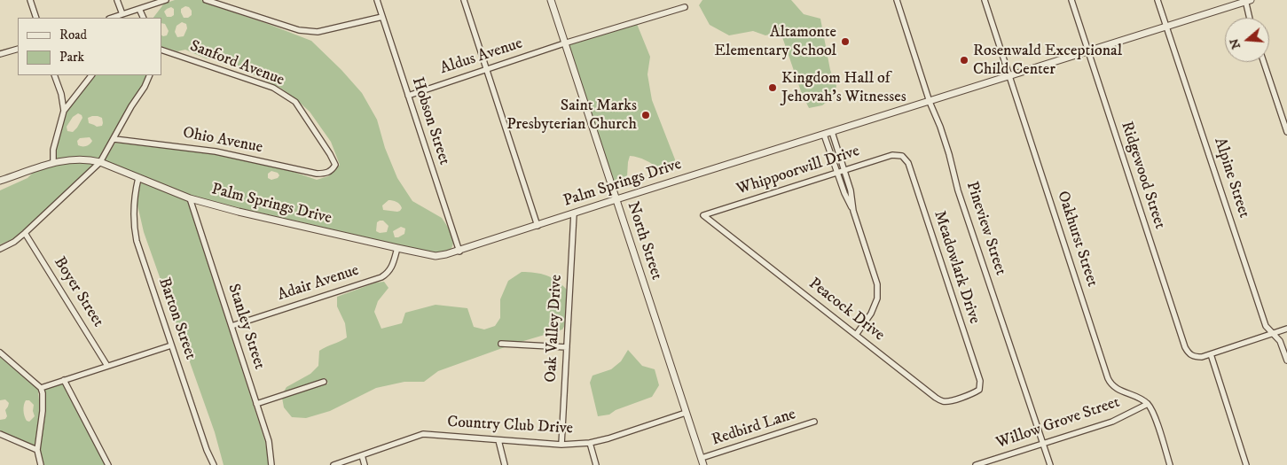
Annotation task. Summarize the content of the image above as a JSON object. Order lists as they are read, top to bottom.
{
  "streets": {
    "street": [
      "Aldus Avenue",
      "Sanford Avenue",
      "Hobson Street",
      "Ohio Avenue",
      "Whippoorwill Drive",
      "Ridgewood Street",
      "Alpine Street",
      "Palm Springs Drive",
      "Pineview Street",
      "Oakhurst Street",
      "North Street",
      "Meadowlark Drive",
      "Adair Avenue",
      "Boyer Street",
      "Peacock Drive",
      "Barton Street",
      "Stanley Street",
      "Oak Valley Drive",
      "Willow Grove Street",
      "Country Club Drive",
      "Redbird Lane"
    ]
  },
  "crossings": [
    ["Aldus Avenue", "Hobson Street"],
    ["Aldus Avenue", "North Street"],
    ["Sanford Avenue", "Ohio Avenue"],
    ["Hobson Street", "Palm Springs Drive"],
    ["Whippoorwill Drive", "Meadowlark Drive"],
    ["Whippoorwill Drive", "Peacock Drive"],
    ["Ridgewood Street", "Palm Springs Drive"],
    ["Alpine Street", "Palm Springs Drive"],
    ["Palm Springs Drive", "Pineview Street"],
    ["Palm Springs Drive", "Oakhurst Street"],
    ["Palm Springs Drive", "North Street"],
    ["Palm Springs Drive", "Adair Avenue"],
    ["Palm Springs Drive", "Barton Street"],
    ["Palm Springs Drive", "Stanley Street"],
    ["Palm Springs Drive", "Oak Valley Drive"],
    ["Pineview Street", "Willow Grove Street"],
    ["Oakhurst Street", "Willow Grove Street"],
    ["North Street", "Country Club Drive"],
    ["North Street", "Redbird Lane"],
    ["Meadowlark Drive", "Peacock Drive"],
    ["Adair Avenue", "Stanley Street"],
    ["Oak Valley Drive", "Country Club Drive"]
  ],
  "places": [
    "Altamonte Elementary School",
    "Rosenwald Exceptional Child Center",
    "Kingdom Hall of Jehovah's Witnesses",
    "Saint Marks Presbyterian Church"
  ],
  "legend": ["Road", "Park"],
  "north": "left"
}
